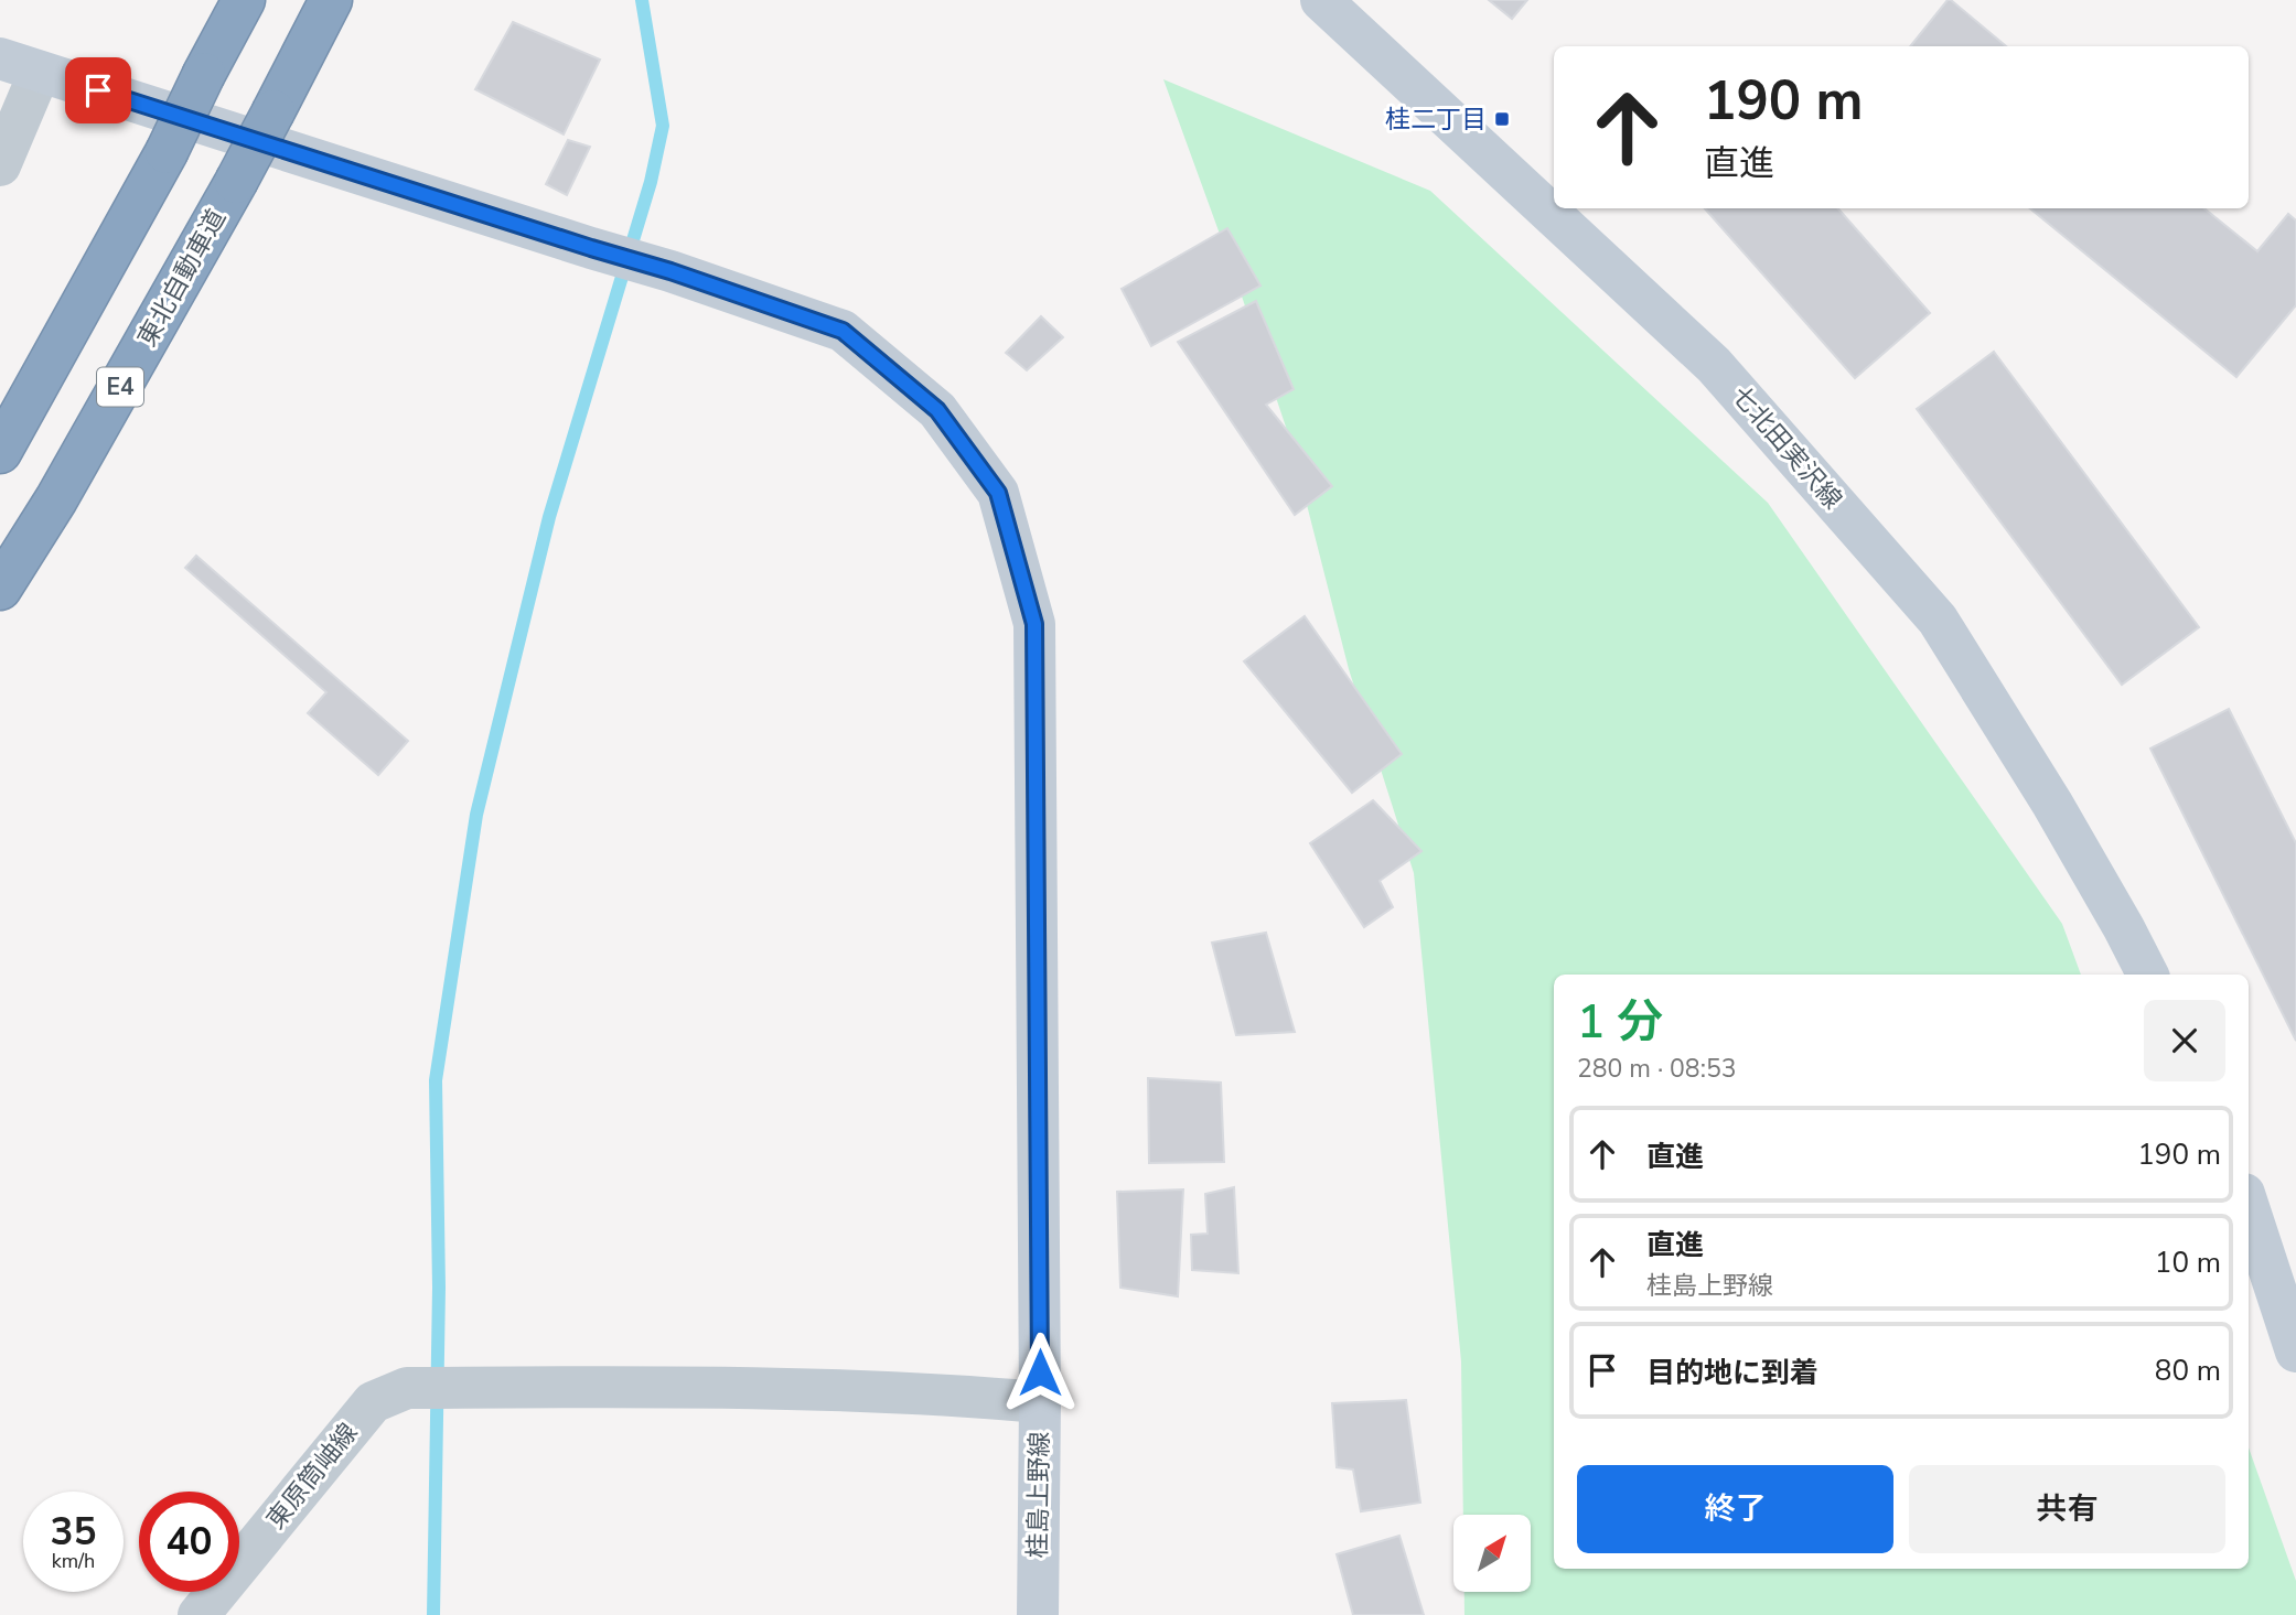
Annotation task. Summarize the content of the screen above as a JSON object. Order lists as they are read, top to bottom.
{
  "streets": {
    "highway": ["東北自動車道", "E4"],
    "street": ["七北田実沢線", "東原筒岫線", "桂島上野線"]
  },
  "crossings": [
    ["東原筒岫線", "桂島上野線"]
  ],
  "places": {
    "transit": ["桂二丁目"]
  },
  "north": "top right",
  "page": {
    "turn": ["190 m", "直進"],
    "heading": ["1 分", "280 m · 08:53"],
    "list": [
      {
        "name": "直進",
        "value": "190 m"
      },
      {
        "name": "直進",
        "note": "桂島上野線",
        "value": "10 m"
      },
      {
        "name": "目的地に到着",
        "value": "80 m"
      }
    ],
    "buttons": ["終了", "共有"],
    "speed": "35 km/h",
    "limit": "40"
  }
}
